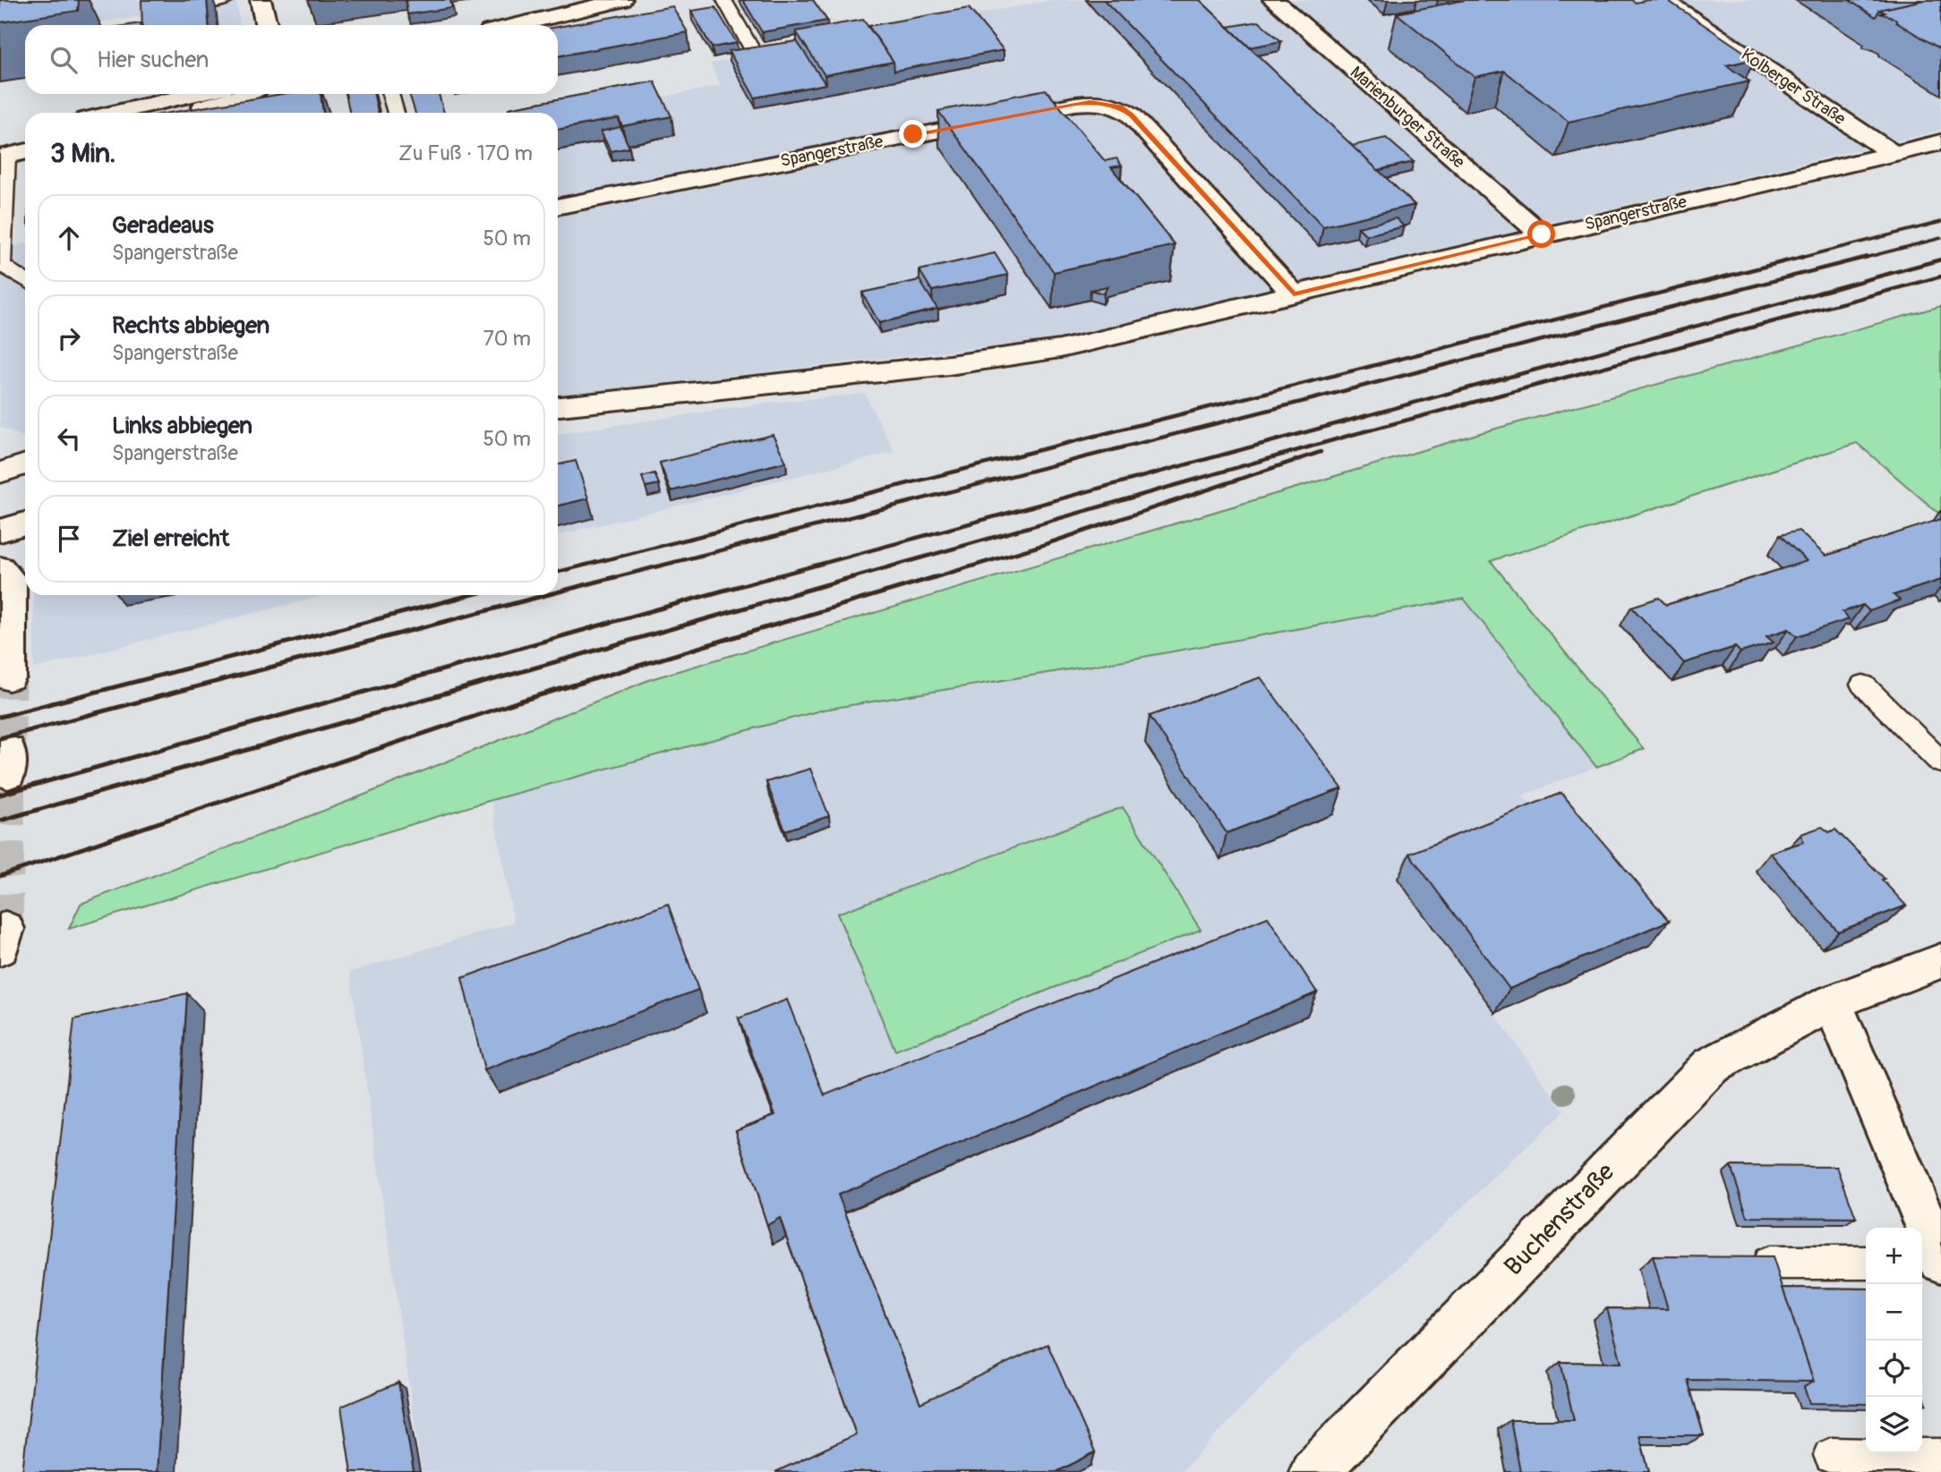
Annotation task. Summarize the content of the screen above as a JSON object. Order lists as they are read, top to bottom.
{
  "streets": {
    "street": [
      "Kolberger Straße",
      "Marienburger Straße",
      "Spangerstraße",
      "Buchenstraße"
    ]
  },
  "crossings": [
    ["Kolberger Straße", "Spangerstraße"],
    ["Marienburger Straße", "Spangerstraße"]
  ],
  "page": {
    "search": "Hier suchen",
    "heading": ["3 Min.", "Zu Fuß · 170 m"],
    "list": [
      ["Geradeaus", "Spangerstraße", "50 m"],
      ["Rechts abbiegen", "Spangerstraße", "70 m"],
      ["Links abbiegen", "Spangerstraße", "50 m"],
      "Ziel erreicht"
    ],
    "map_buttons": ["+", "−"]
  }
}
